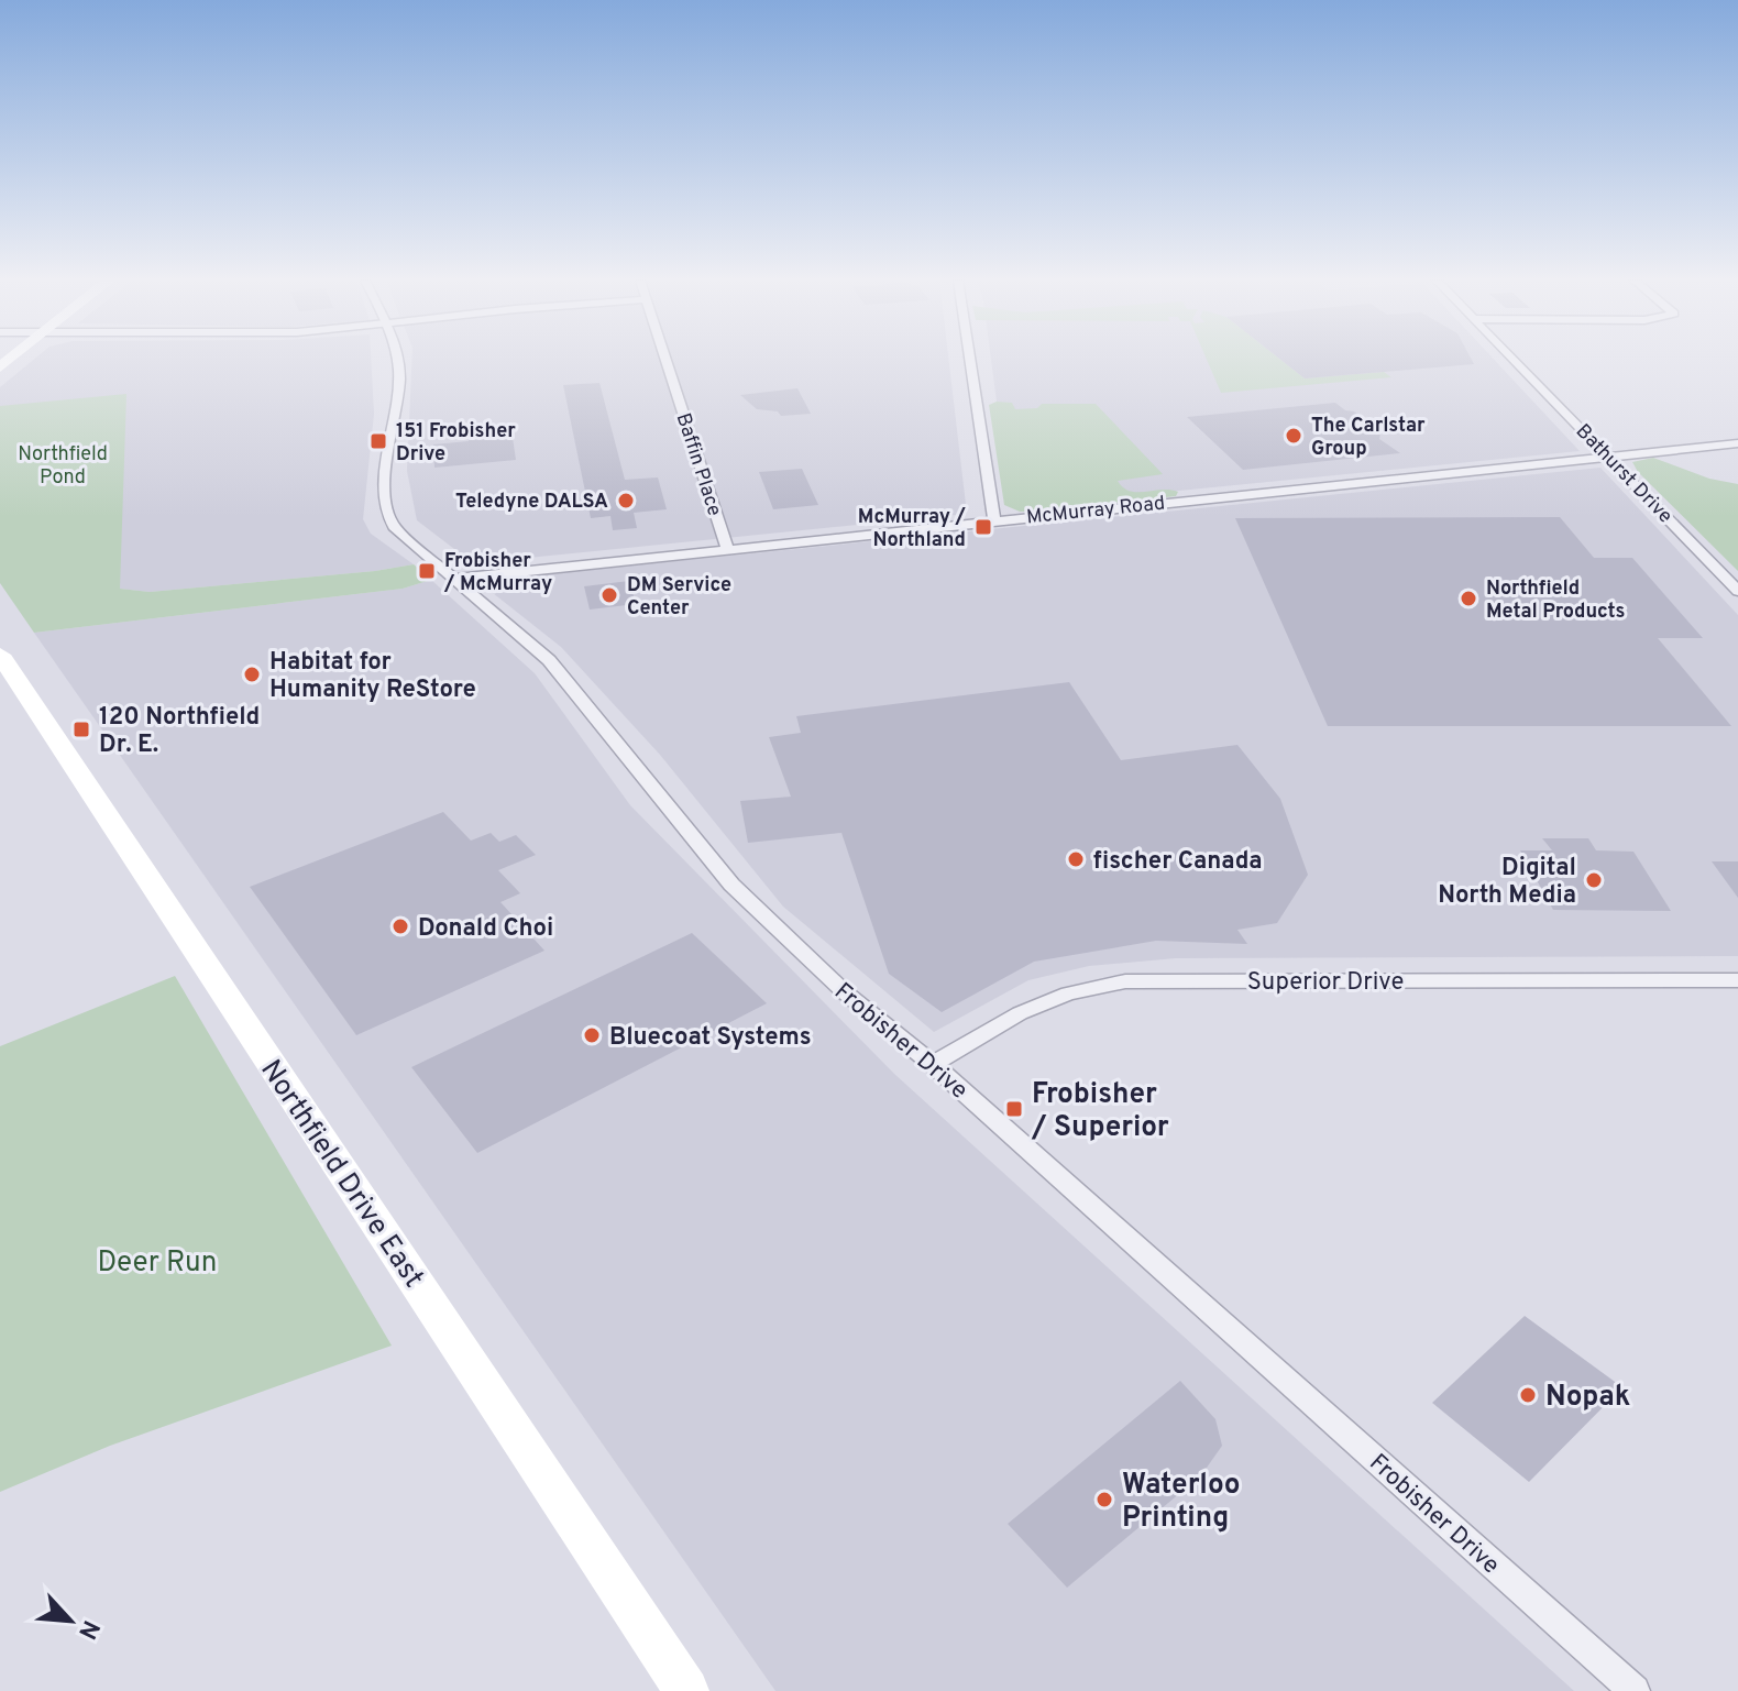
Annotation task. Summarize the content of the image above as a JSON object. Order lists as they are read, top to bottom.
{
  "streets": {
    "main road": ["Northfield Drive East"],
    "street": [
      "Baffin Place",
      "Bathurst Drive",
      "McMurray Road",
      "Superior Drive",
      "Frobisher Drive"
    ]
  },
  "crossings": [
    ["Baffin Place", "McMurray Road"],
    ["Bathurst Drive", "McMurray Road"],
    ["McMurray Road", "Frobisher Drive"],
    ["Superior Drive", "Frobisher Drive"]
  ],
  "parks": ["Northfield Pond", "Deer Run"],
  "places": {
    "other": [
      "The Carlstar Group",
      "Teledyne DALSA",
      "DM Service Center",
      "Northfield Metal Products",
      "Habitat for Humanity ReStore",
      "fischer Canada",
      "Digital North Media",
      "Donald Choi",
      "Bluecoat Systems",
      "Nopak",
      "Waterloo Printing"
    ],
    "transit": [
      "151 Frobisher Drive",
      "McMurray / Northland",
      "Frobisher / McMurray",
      "120 Northfield Dr. E.",
      "Frobisher / Superior"
    ]
  },
  "north": "bottom right"
}
